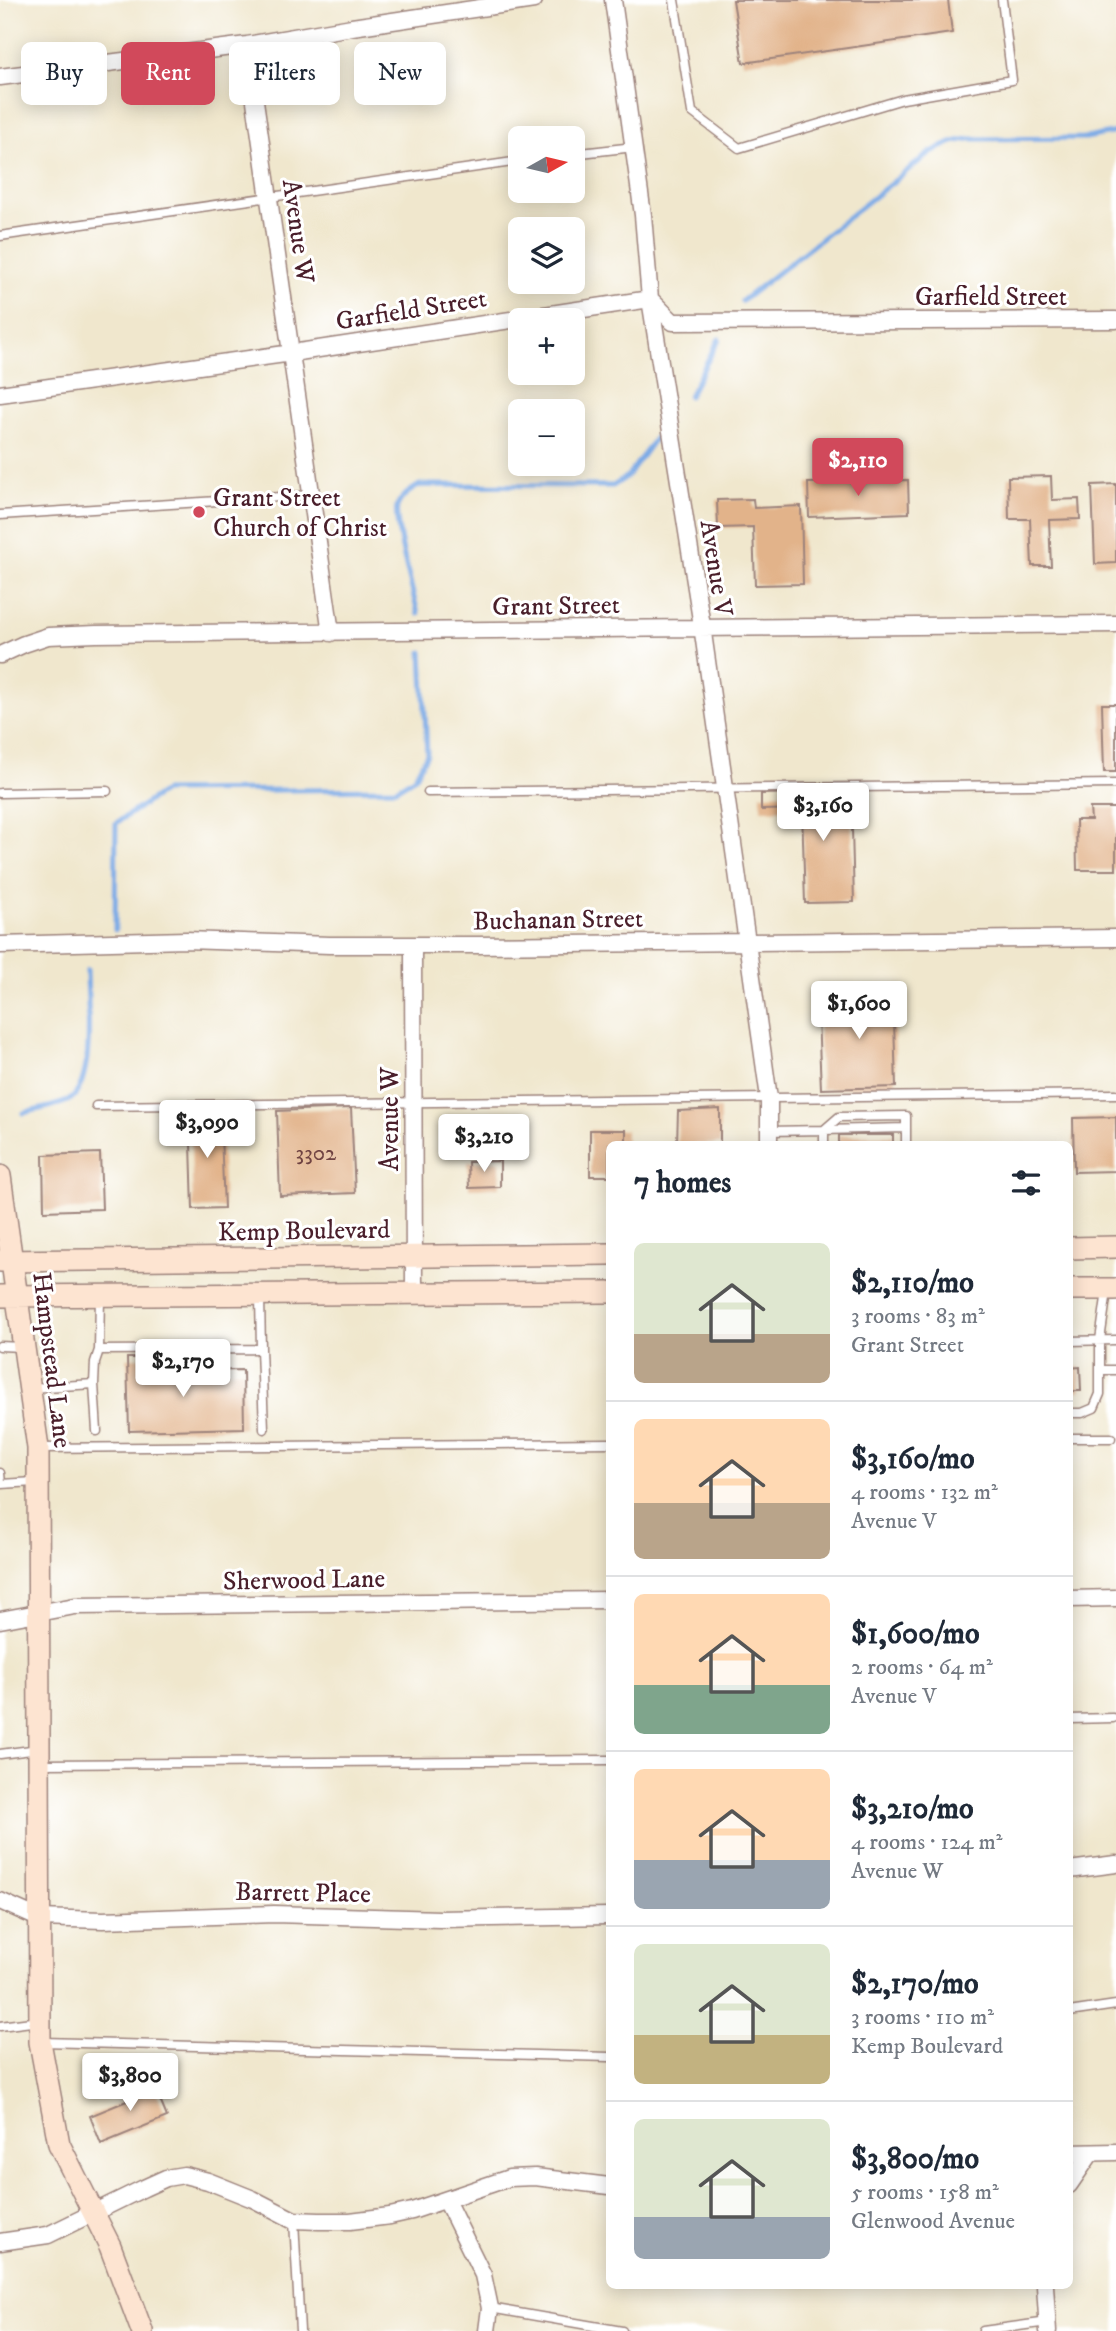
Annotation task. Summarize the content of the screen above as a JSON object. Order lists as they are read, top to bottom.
{
  "streets": {
    "main road": ["Kemp Boulevard", "Hampstead Lane"],
    "street": [
      "Avenue W",
      "Garfield Street",
      "Avenue V",
      "Grant Street",
      "Buchanan Street",
      "Sherwood Lane",
      "Barrett Place"
    ]
  },
  "crossings": [
    ["Avenue W", "Garfield Street"],
    ["Avenue W", "Grant Street"],
    ["Avenue W", "Buchanan Street"],
    ["Avenue W", "Kemp Boulevard"],
    ["Garfield Street", "Avenue V"],
    ["Avenue V", "Grant Street"],
    ["Avenue V", "Buchanan Street"],
    ["Kemp Boulevard", "Hampstead Lane"],
    ["Hampstead Lane", "Sherwood Lane"],
    ["Hampstead Lane", "Barrett Place"]
  ],
  "places": ["Grant Street Church of Christ"],
  "house_numbers": ["3302"],
  "north": "right",
  "page": {
    "chip": [
      "Buy",
      "Rent",
      "Filters",
      "New"
    ],
    "map_buttons": ["+", "−"],
    "price": [
      "$2,110",
      "$3,160",
      "$1,600",
      "$3,090",
      "$3,210",
      "$2,170",
      "$3,800"
    ],
    "heading": "7 homes",
    "list": [
      {
        "name": "$2,110/mo",
        "note": "3 rooms · 83 m² · Grant Street"
      },
      {
        "name": "$3,160/mo",
        "note": "4 rooms · 132 m² · Avenue V"
      },
      {
        "name": "$1,600/mo",
        "note": "2 rooms · 64 m² · Avenue V"
      },
      {
        "name": "$3,210/mo",
        "note": "4 rooms · 124 m² · Avenue W"
      },
      {
        "name": "$2,170/mo",
        "note": "3 rooms · 110 m² · Kemp Boulevard"
      },
      {
        "name": "$3,800/mo",
        "note": "5 rooms · 158 m² · Glenwood Avenue"
      }
    ]
  }
}
